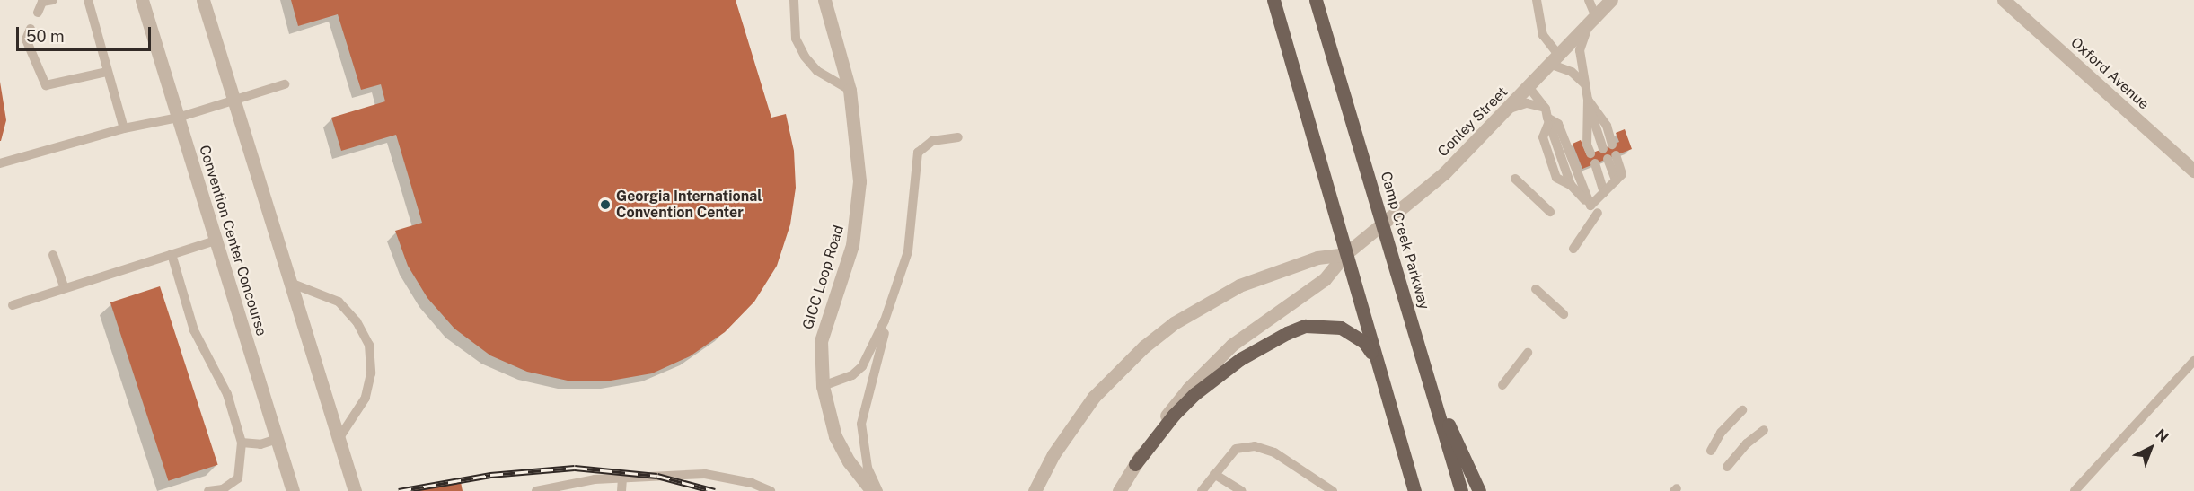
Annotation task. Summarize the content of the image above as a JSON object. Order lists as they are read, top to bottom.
{
  "streets": {
    "main road": ["Camp Creek Parkway"],
    "street": [
      "Oxford Avenue",
      "Conley Street",
      "Convention Center Concourse",
      "GICC Loop Road"
    ]
  },
  "crossings": [
    ["Conley Street", "Camp Creek Parkway"]
  ],
  "places": ["Georgia International Convention Center"],
  "scale_bar": "50 m",
  "north": "top right"
}
